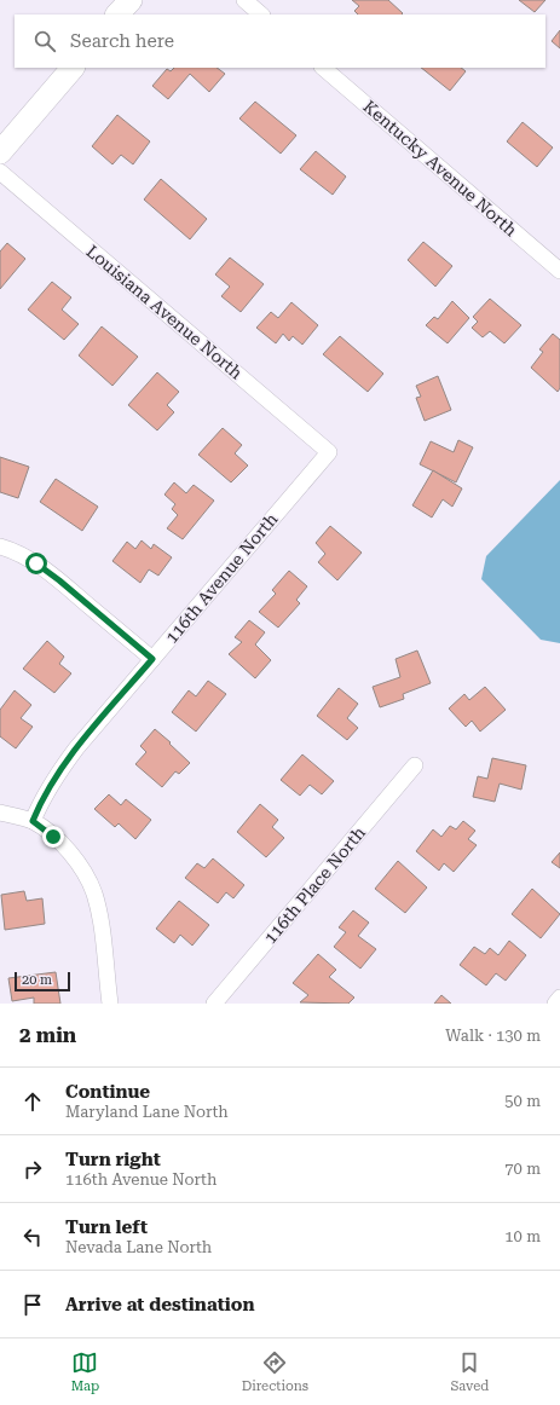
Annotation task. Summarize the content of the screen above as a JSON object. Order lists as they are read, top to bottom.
{
  "streets": {
    "street": [
      "Kentucky Avenue North",
      "Louisiana Avenue North",
      "116th Avenue North",
      "116th Place North"
    ]
  },
  "crossings": [
    ["Louisiana Avenue North", "116th Avenue North"]
  ],
  "scale_bar": "20 m",
  "page": {
    "search": "Search here",
    "scale": "20 m",
    "heading": ["2 min", "Walk · 130 m"],
    "list": [
      ["Continue", "Maryland Lane North", "50 m"],
      ["Turn right", "116th Avenue North", "70 m"],
      ["Turn left", "Nevada Lane North", "10 m"],
      "Arrive at destination"
    ],
    "nav": ["Map", "Directions", "Saved"]
  }
}
